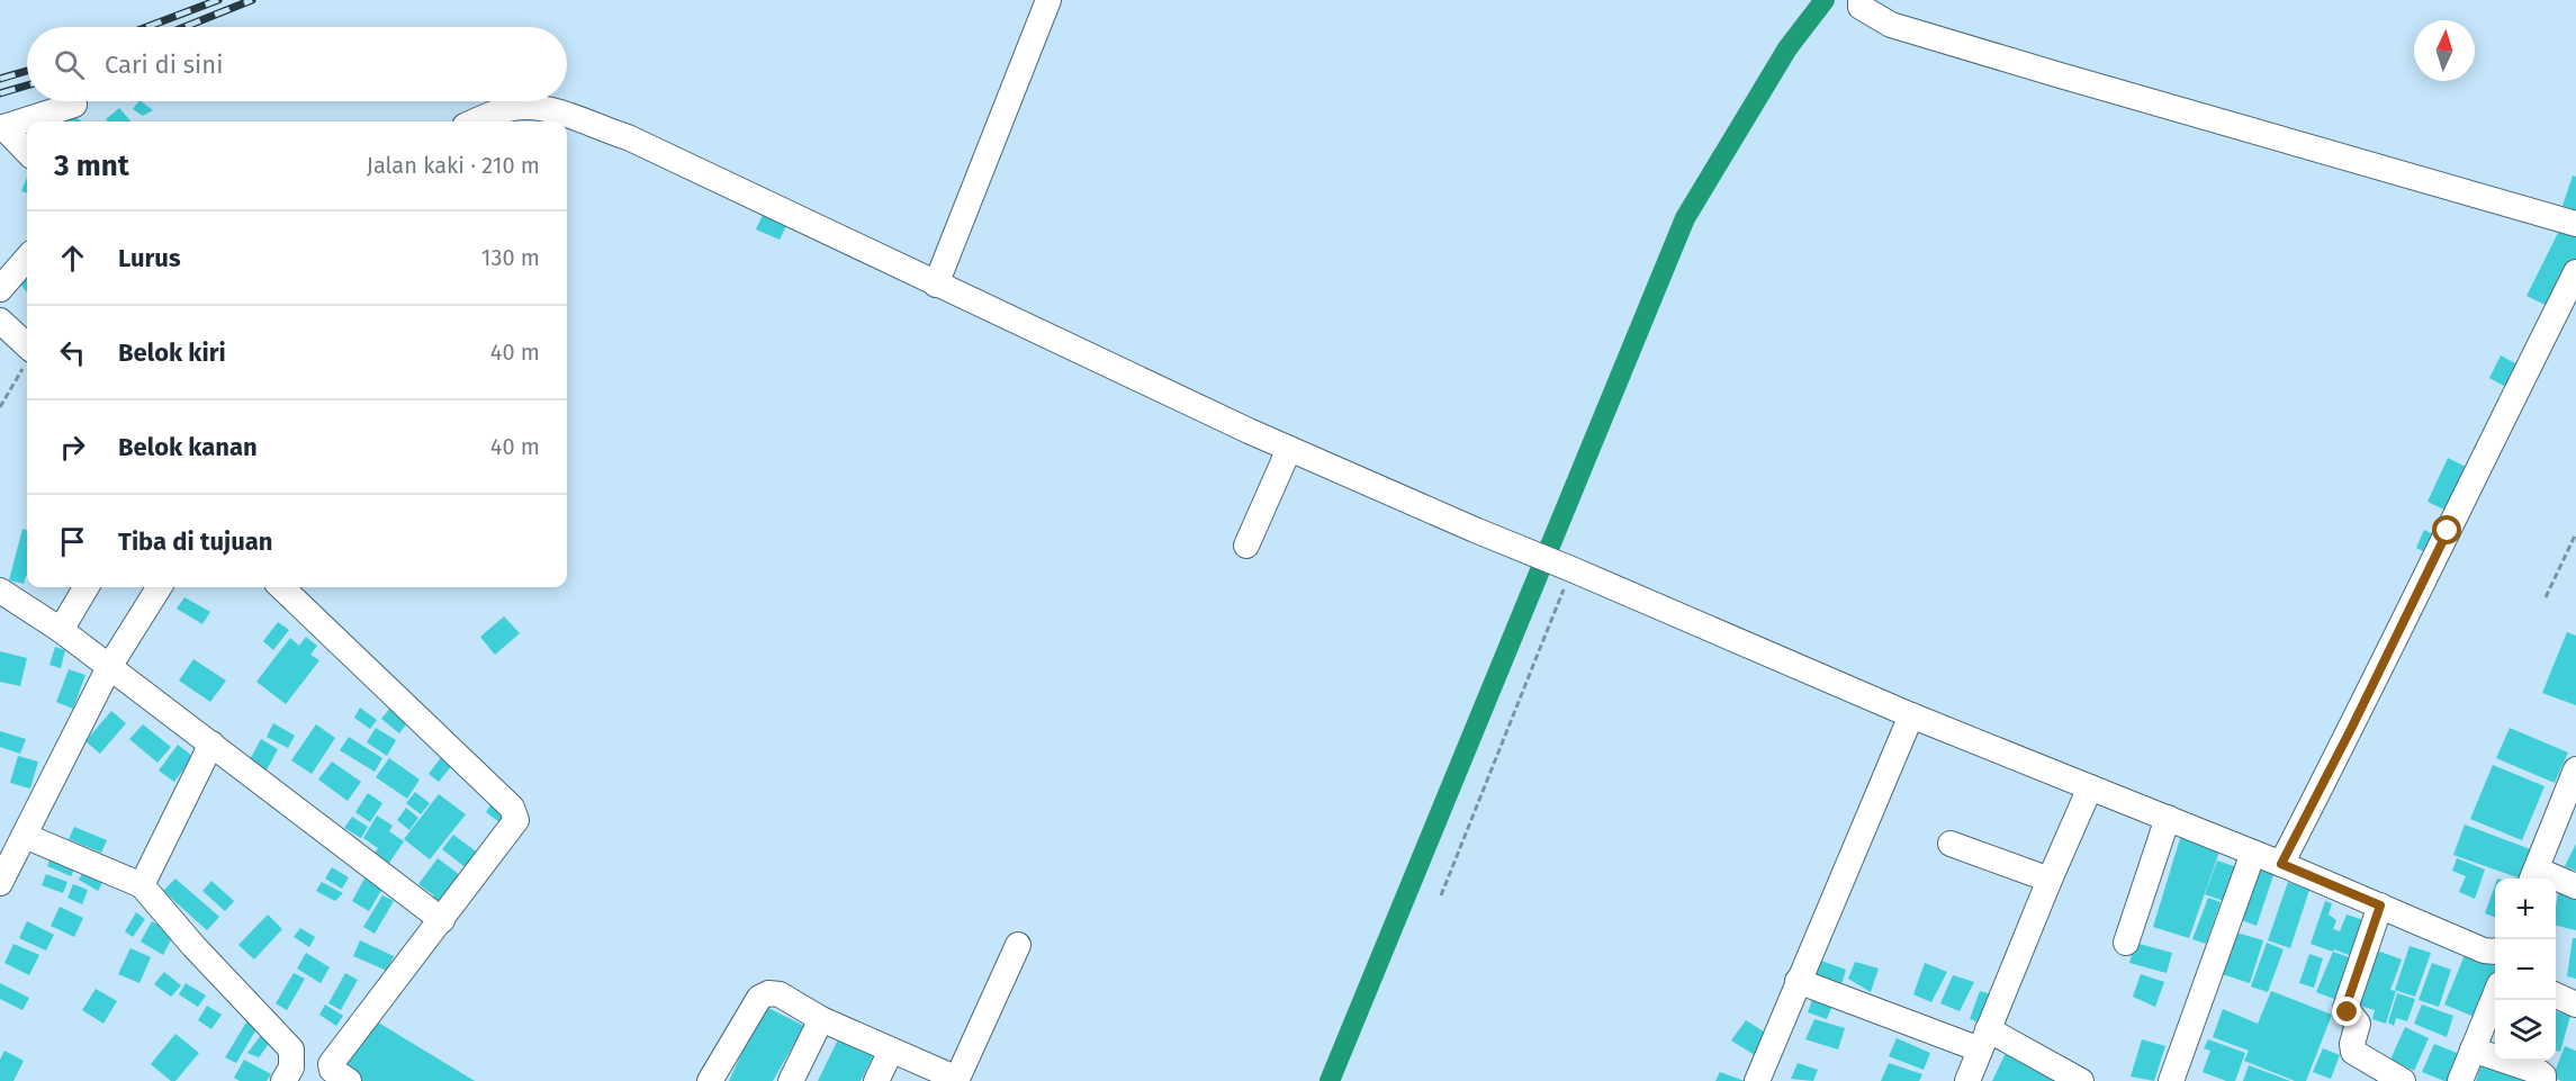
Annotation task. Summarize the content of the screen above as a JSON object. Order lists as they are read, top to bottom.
{
  "north": "top",
  "page": {
    "search": "Cari di sini",
    "heading": ["3 mnt", "Jalan kaki · 210 m"],
    "list": [
      ["Lurus", "130 m"],
      ["Belok kiri", "40 m"],
      ["Belok kanan", "40 m"],
      "Tiba di tujuan"
    ],
    "map_buttons": ["+", "−"]
  }
}
